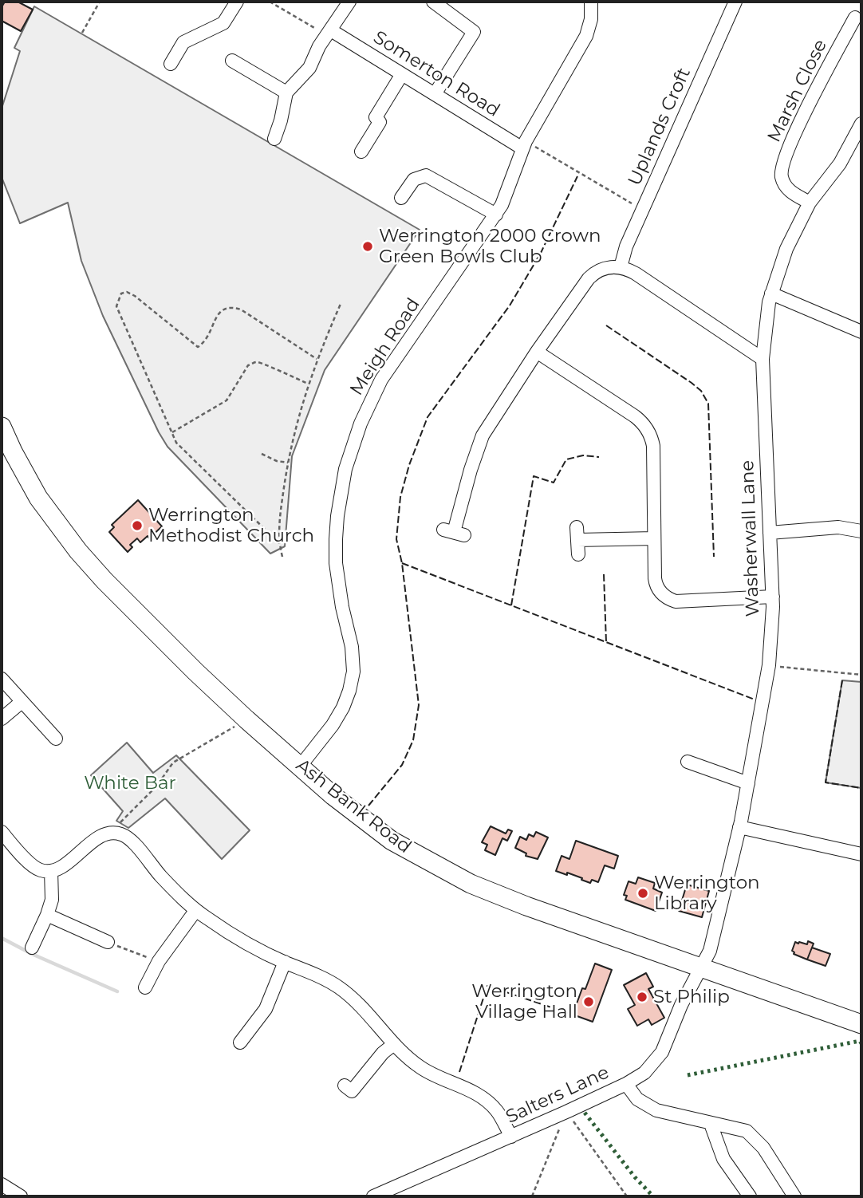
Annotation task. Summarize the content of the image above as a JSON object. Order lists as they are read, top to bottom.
{
  "streets": {
    "highway": ["Ash Bank Road"],
    "street": [
      "Somerton Road",
      "Marsh Close",
      "Uplands Croft",
      "Meigh Road",
      "Washerwall Lane",
      "Salters Lane"
    ]
  },
  "crossings": [
    ["Somerton Road", "Meigh Road"],
    ["Marsh Close", "Washerwall Lane"],
    ["Meigh Road", "Ash Bank Road"],
    ["Washerwall Lane", "Ash Bank Road"],
    ["Washerwall Lane", "Salters Lane"],
    ["Ash Bank Road", "Salters Lane"]
  ],
  "parks": ["White Bar"],
  "places": [
    "Werrington 2000 Crown Green Bowls Club",
    "Werrington Methodist Church",
    "Werrington Library",
    "St Philip",
    "Werrington Village Hall"
  ]
}
